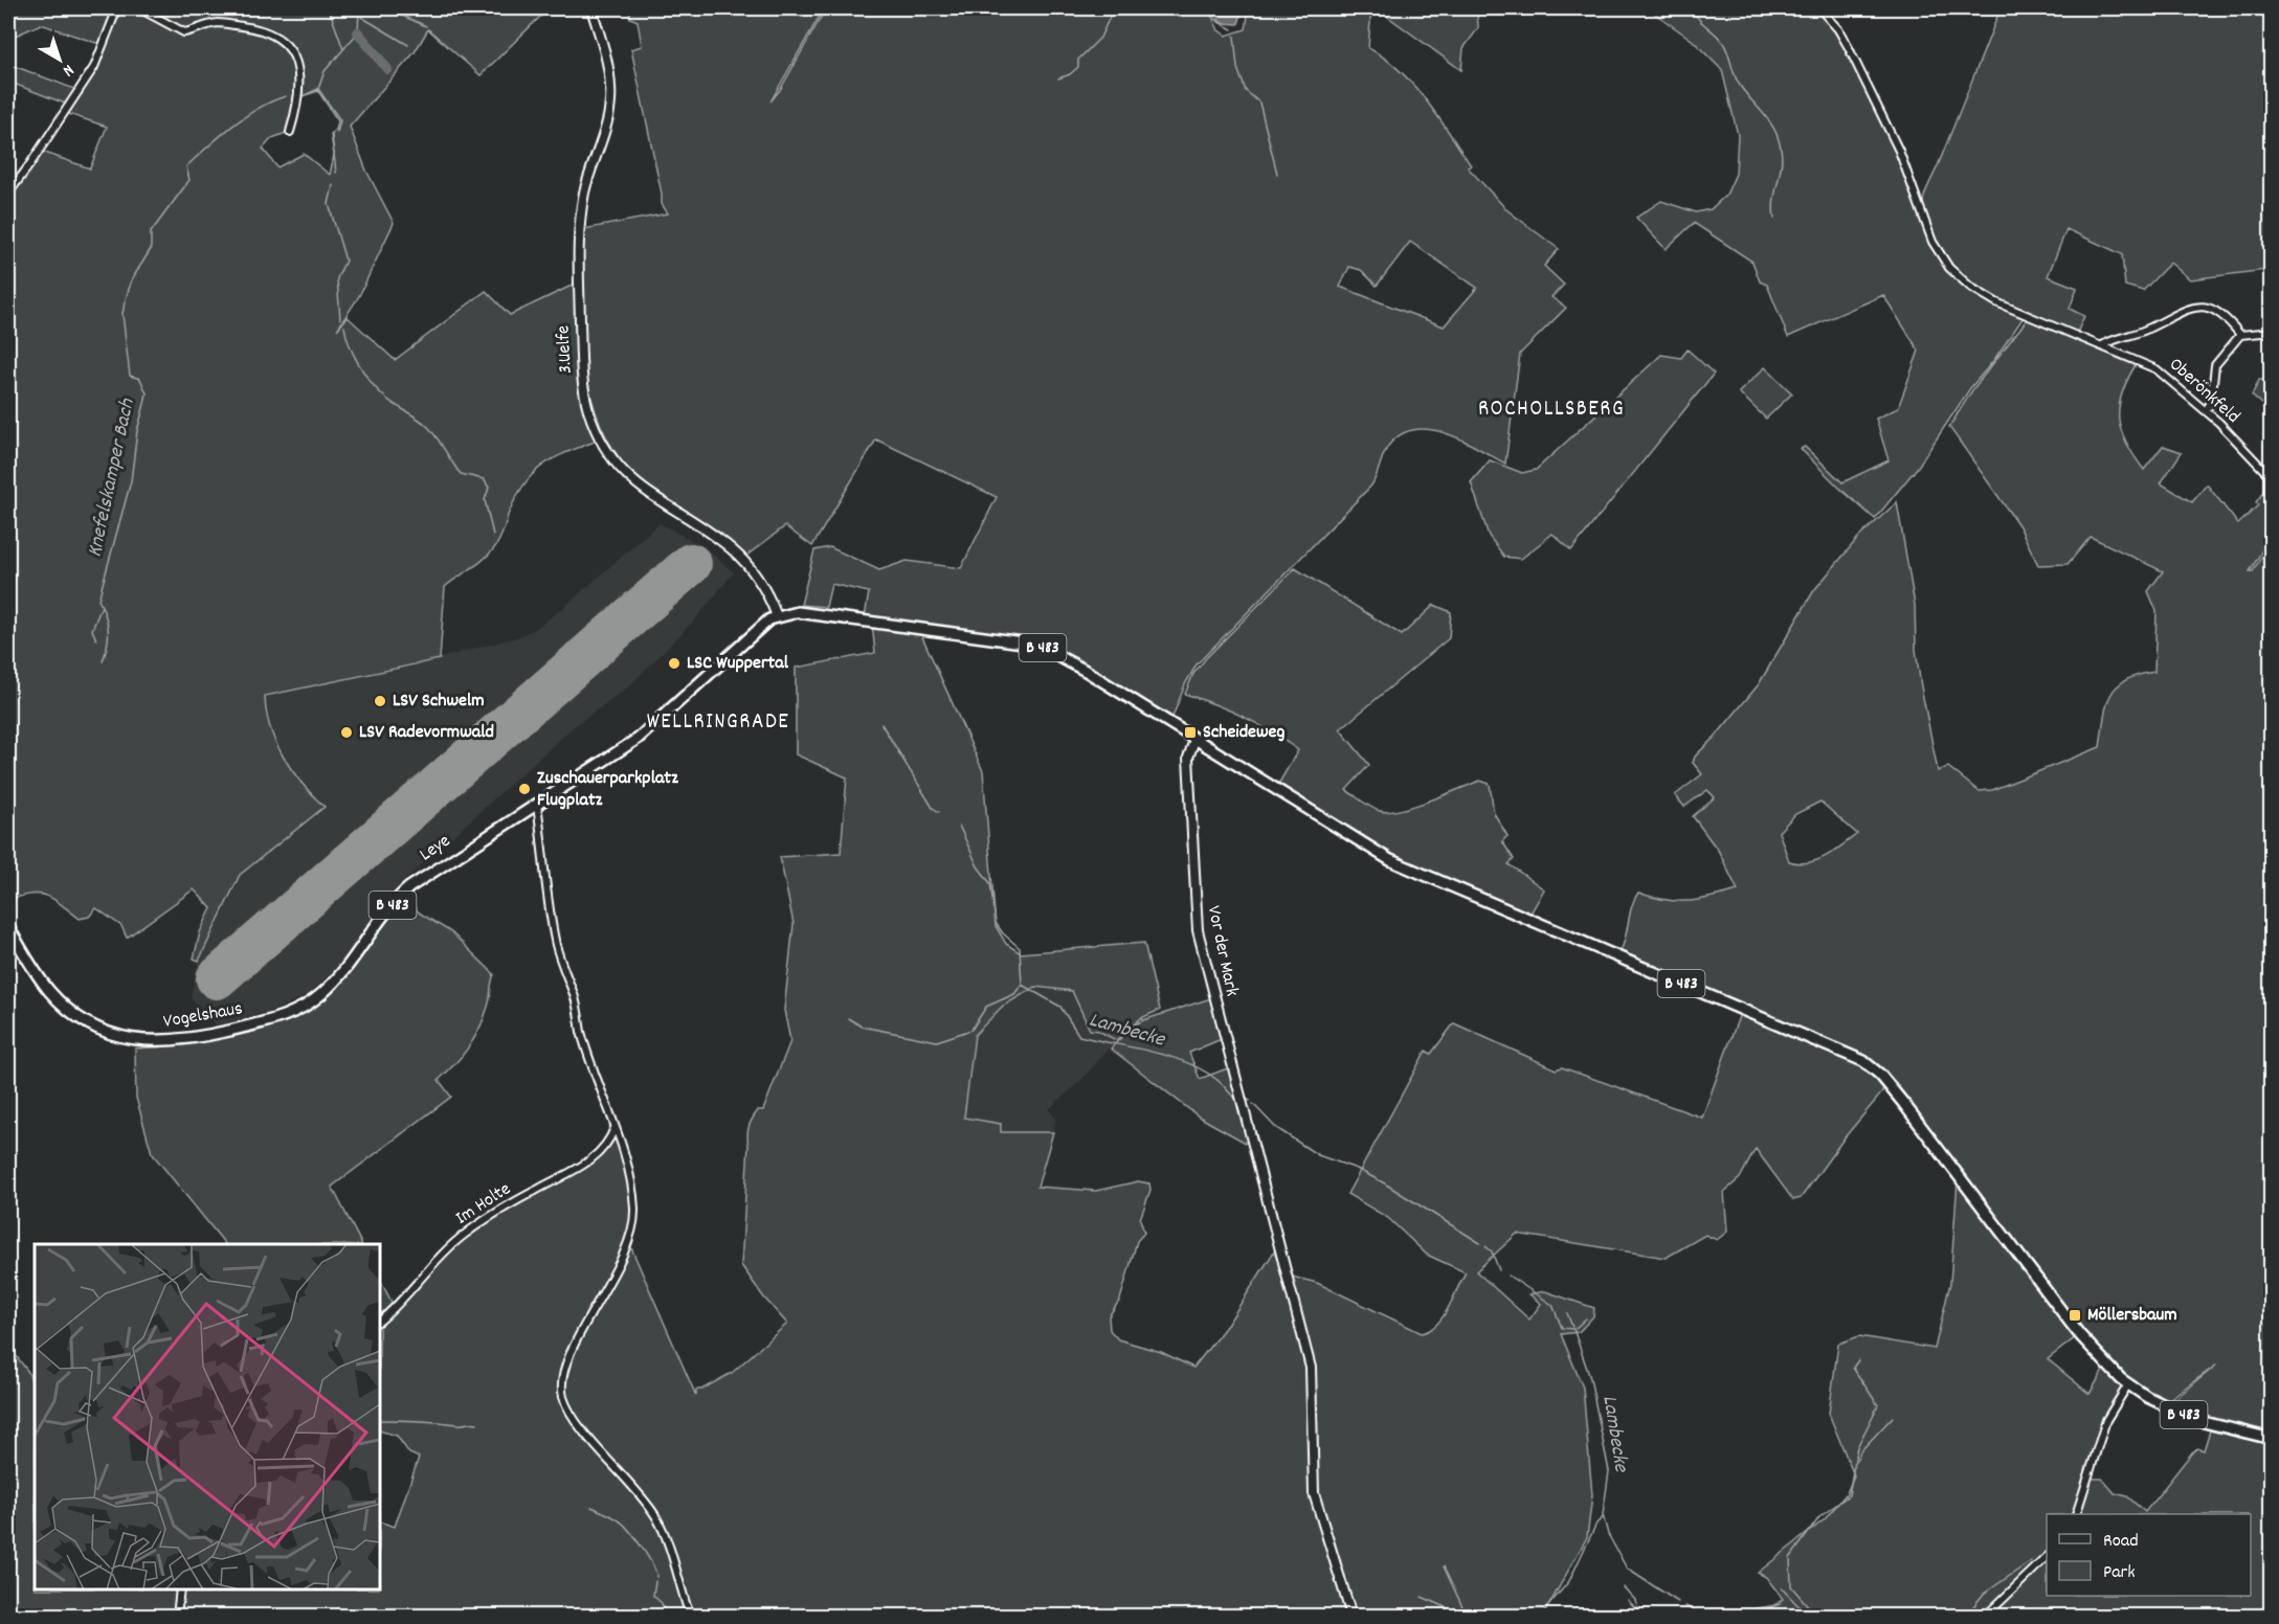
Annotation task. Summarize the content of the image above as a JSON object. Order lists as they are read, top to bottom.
{
  "streets": {
    "main road": ["B 483", "Leye", "Vogelshaus"],
    "street": [
      "3.Uelfe",
      "Oberönkfeld",
      "Vor der Mark",
      "Im Holte"
    ]
  },
  "crossings": [
    ["3.Uelfe", "B 483"],
    ["3.Uelfe", "Leye"],
    ["B 483", "Leye"],
    ["B 483", "Vor der Mark"],
    ["Leye", "Vogelshaus"]
  ],
  "districts": ["ROCHOLLSBERG", "WELLRINGRADE"],
  "water": ["Knefelskamper Bach", "Lambecke"],
  "places": {
    "other": [
      "LSC Wuppertal",
      "LSV Schwelm",
      "LSV Radevormwald",
      "Zuschauerparkplatz Flugplatz"
    ],
    "transit": ["Scheideweg", "Möllersbaum"]
  },
  "legend": ["Road", "Park"],
  "north": "bottom right"
}
